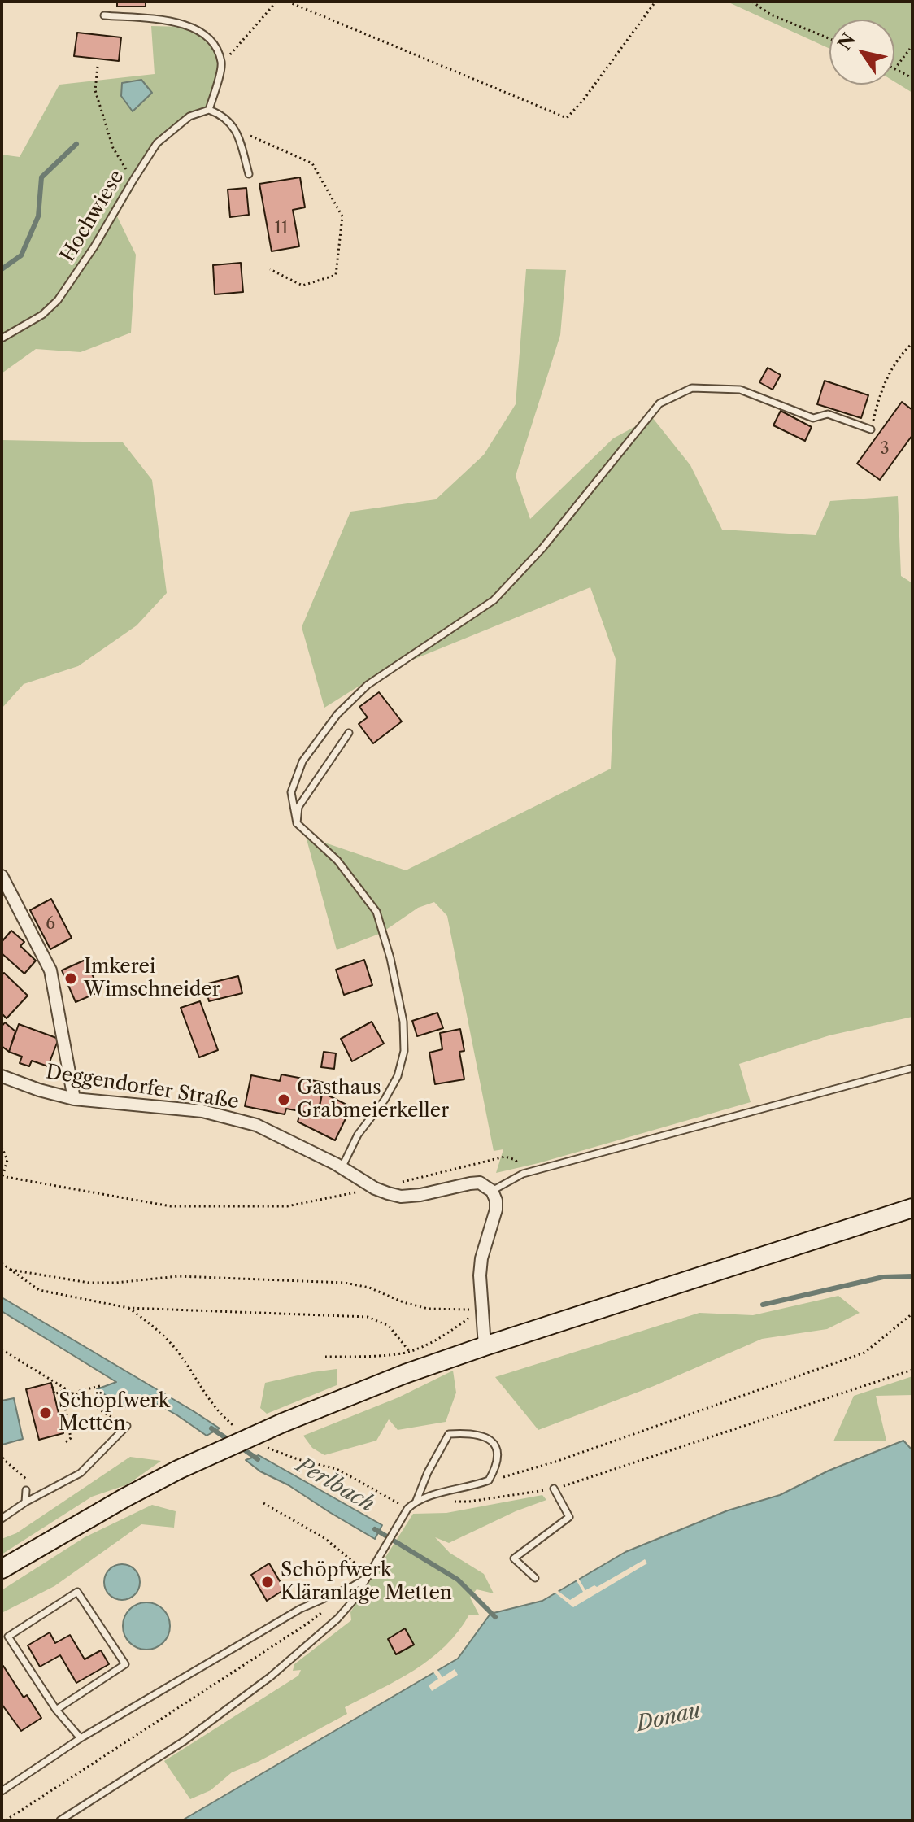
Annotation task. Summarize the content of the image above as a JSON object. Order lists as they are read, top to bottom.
{
  "streets": {
    "street": ["Deggendorfer Straße"],
    "lane": ["Hochwiese"]
  },
  "water": ["Perlbach", "Donau"],
  "places": [
    "Imkerei Wimschneider",
    "Gasthaus Grabmeierkeller",
    "Schöpfwerk Metten",
    "Schöpfwerk Kläranlage Metten"
  ],
  "house_numbers": ["11", "3", "6"],
  "north": "top left"
}
